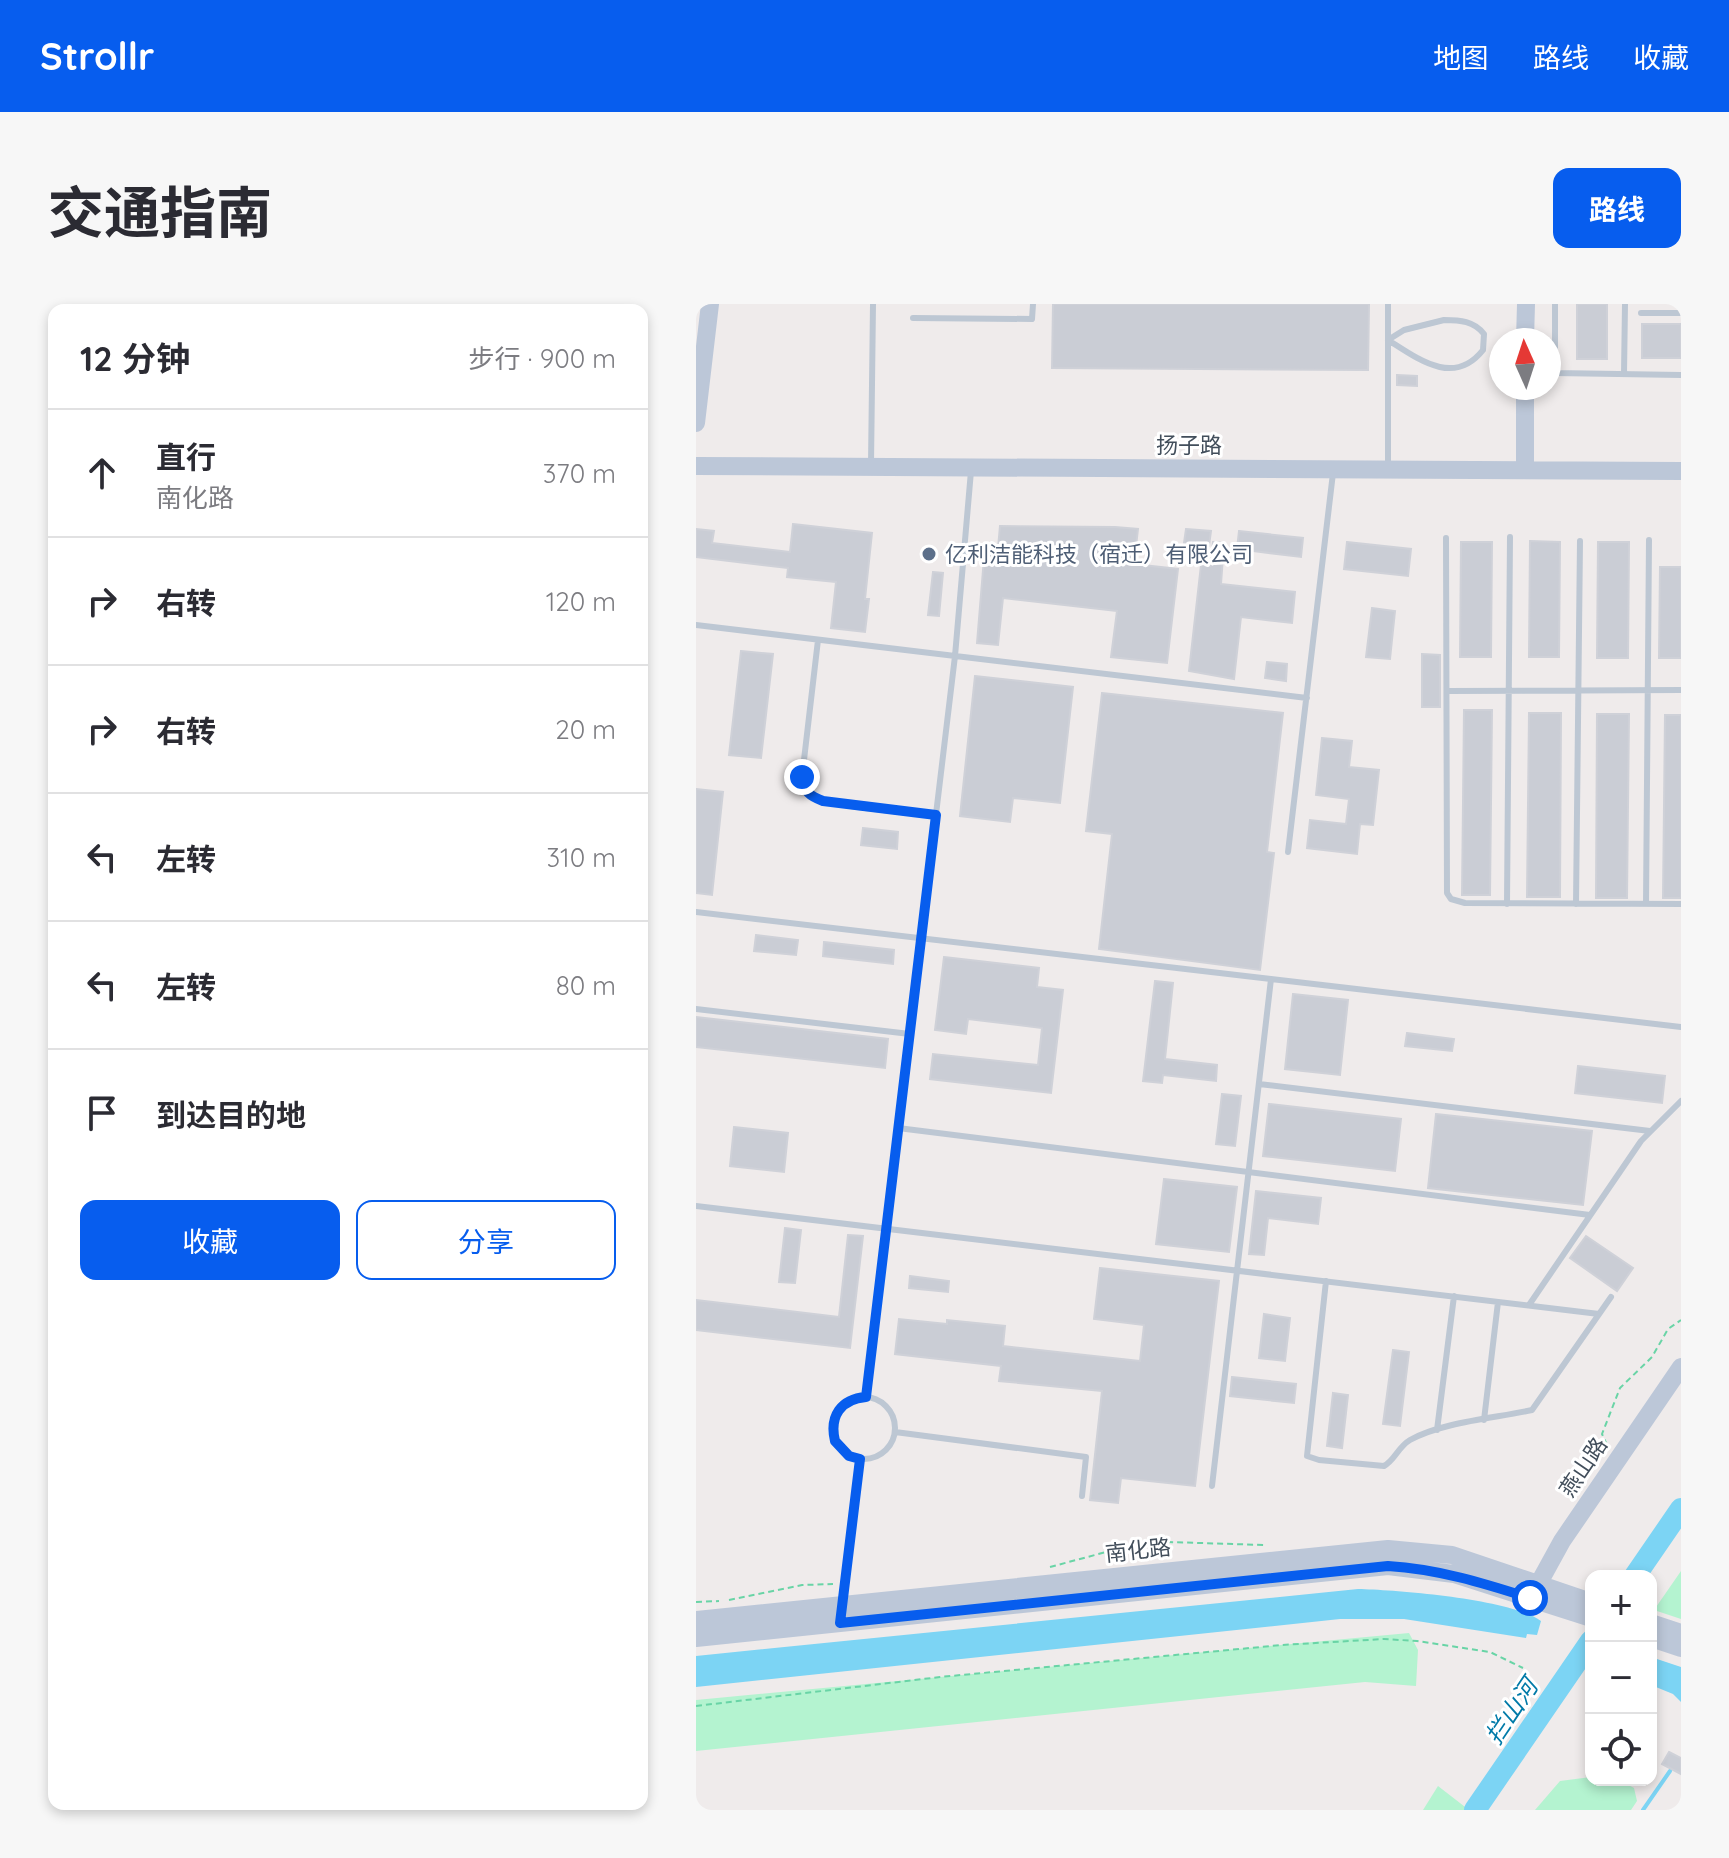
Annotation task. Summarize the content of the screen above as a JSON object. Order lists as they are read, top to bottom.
{
  "streets": {
    "street": ["扬子路", "燕山路", "南化路"]
  },
  "crossings": [
    ["燕山路", "南化路"]
  ],
  "water": ["拦山河"],
  "places": ["亿利洁能科技（宿迁）有限公司"],
  "north": "top",
  "page": {
    "header": "Strollr",
    "nav": ["地图", "路线", "收藏"],
    "title": "交通指南",
    "buttons": [
      "路线",
      ["收藏", "分享"]
    ],
    "heading": ["12 分钟", "步行 · 900 m"],
    "list": [
      ["直行", "南化路", "370 m"],
      ["右转", "120 m"],
      ["右转", "20 m"],
      ["左转", "310 m"],
      ["左转", "80 m"],
      "到达目的地"
    ],
    "map_buttons": ["+", "−"]
  }
}
